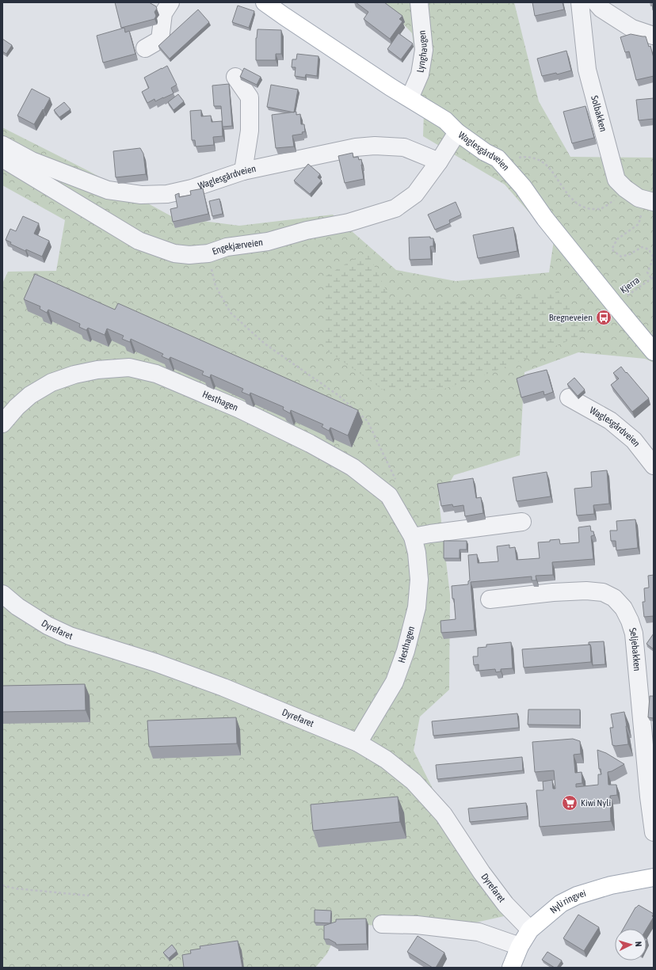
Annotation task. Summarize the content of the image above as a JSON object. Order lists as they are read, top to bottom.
{
  "streets": {
    "main road": ["Waglesgårdveien", "Nyli ringvei"],
    "street": [
      "Lynghaugen",
      "Solbakken",
      "Engekjærveien",
      "Hesthagen",
      "Dyrefaret",
      "Seljebakken"
    ],
    "path": ["Kjerra"]
  },
  "crossings": [
    ["Lynghaugen", "Waglesgårdveien"],
    ["Waglesgårdveien", "Engekjærveien"],
    ["Waglesgårdveien", "Kjerra"],
    ["Hesthagen", "Dyrefaret"],
    ["Dyrefaret", "Nyli ringvei"]
  ],
  "places": {
    "bus stop": ["Bregneveien"],
    "supermarket": ["Kiwi Nyli"]
  },
  "north": "right"
}
